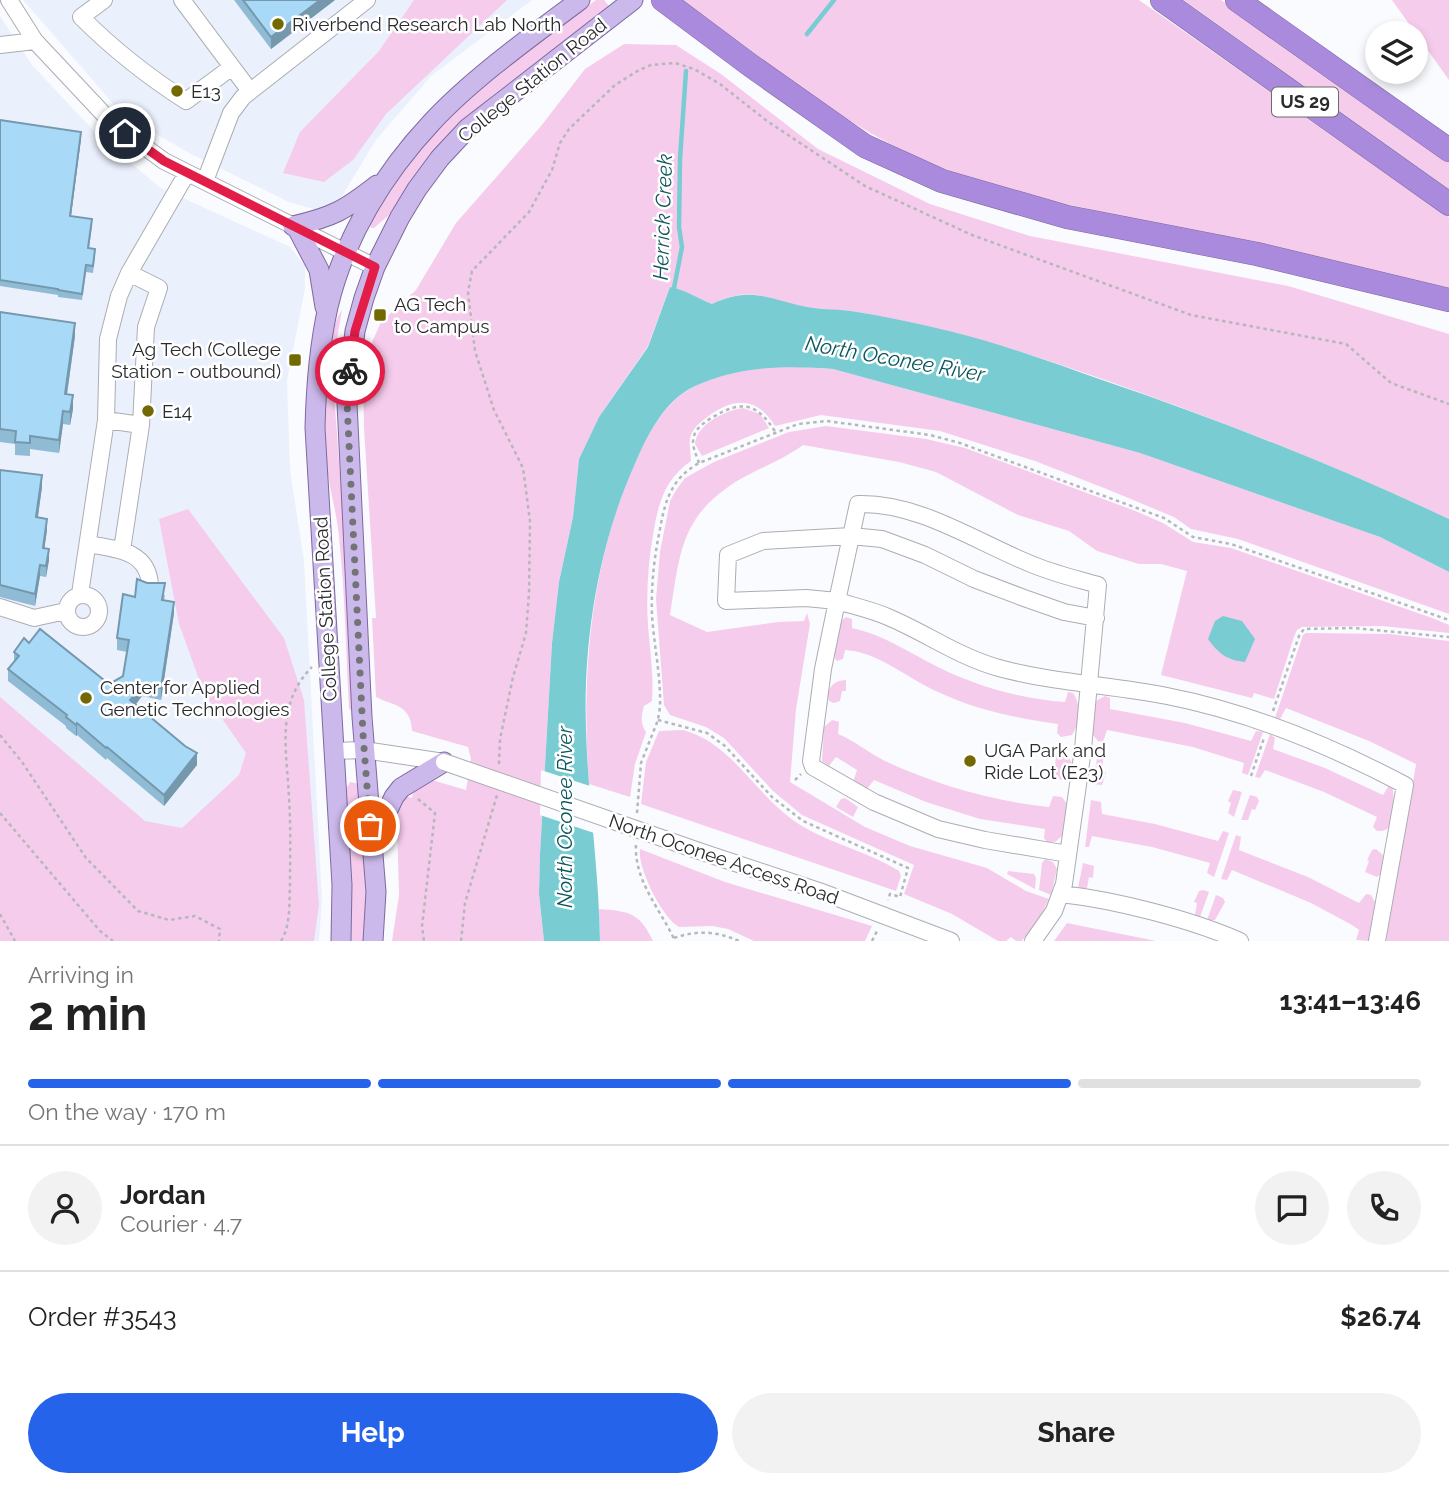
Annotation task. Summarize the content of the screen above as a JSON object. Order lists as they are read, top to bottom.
{
  "streets": {
    "highway": ["US 29"],
    "main road": ["College Station Road"],
    "street": ["North Oconee Access Road"]
  },
  "crossings": [
    ["College Station Road", "North Oconee Access Road"]
  ],
  "water": ["Herrick Creek", "North Oconee River"],
  "places": {
    "other": [
      "Riverbend Research Lab North",
      "E13",
      "E14",
      "Center for Applied Genetic Technologies",
      "UGA Park and Ride Lot (E23)"
    ],
    "transit": ["AG Tech to Campus", "Ag Tech (College Station - outbound)"]
  },
  "page": {
    "heading": ["2 min", "Arriving in", "13:41–13:46"],
    "panel": [
      "Jordan",
      "Courier · 4.7",
      "Order #3543",
      "$26.74"
    ],
    "bar": "On the way · 170 m",
    "buttons": ["Help", "Share"]
  }
}
